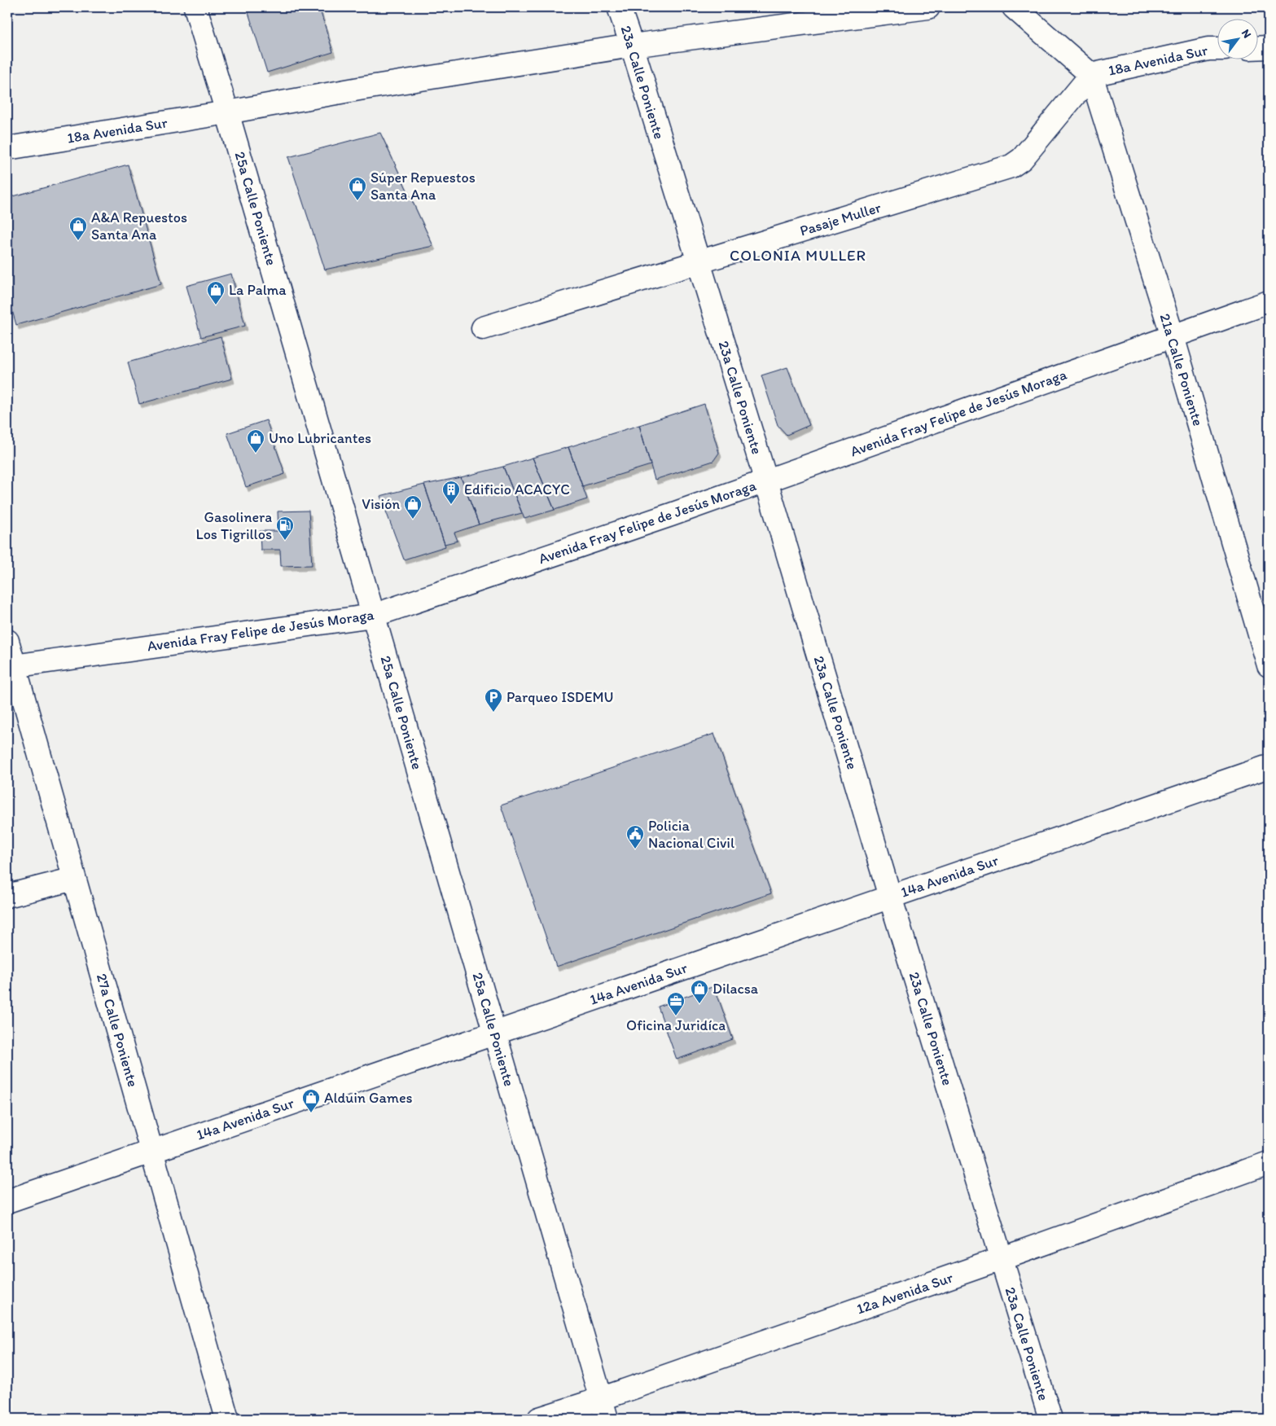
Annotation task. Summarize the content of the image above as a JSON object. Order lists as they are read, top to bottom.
{
  "streets": {
    "street": [
      "18a Avenida Sur",
      "23a Calle Poniente",
      "25a Calle Poniente",
      "Pasaje Muller",
      "21a Calle Poniente",
      "Avenida Fray Felipe de Jesús Moraga",
      "14a Avenida Sur",
      "27a Calle Poniente",
      "12a Avenida Sur"
    ]
  },
  "crossings": [
    ["18a Avenida Sur", "23a Calle Poniente"],
    ["18a Avenida Sur", "25a Calle Poniente"],
    ["18a Avenida Sur", "Pasaje Muller"],
    ["18a Avenida Sur", "21a Calle Poniente"],
    ["23a Calle Poniente", "Pasaje Muller"],
    ["23a Calle Poniente", "Avenida Fray Felipe de Jesús Moraga"],
    ["23a Calle Poniente", "14a Avenida Sur"],
    ["23a Calle Poniente", "12a Avenida Sur"],
    ["25a Calle Poniente", "Avenida Fray Felipe de Jesús Moraga"],
    ["25a Calle Poniente", "14a Avenida Sur"],
    ["25a Calle Poniente", "12a Avenida Sur"],
    ["Pasaje Muller", "21a Calle Poniente"],
    ["21a Calle Poniente", "Avenida Fray Felipe de Jesús Moraga"],
    ["Avenida Fray Felipe de Jesús Moraga", "27a Calle Poniente"],
    ["14a Avenida Sur", "27a Calle Poniente"]
  ],
  "districts": ["COLONIA MULLER"],
  "places": {
    "shop": [
      "Súper Repuestos Santa Ana",
      "A&A Repuestos Santa Ana",
      "La Palma",
      "Uno Lubricantes",
      "Visión",
      "Dilacsa",
      "Alduin Games"
    ],
    "building": ["Edificio ACACYC"],
    "fuel station": ["Gasolinera Los Tigrillos"],
    "parking": ["Parqueo ISDEMU"],
    "public building": ["Policia Nacional Civil"],
    "office": ["Oficina Juridíca"]
  },
  "north": "top right"
}
